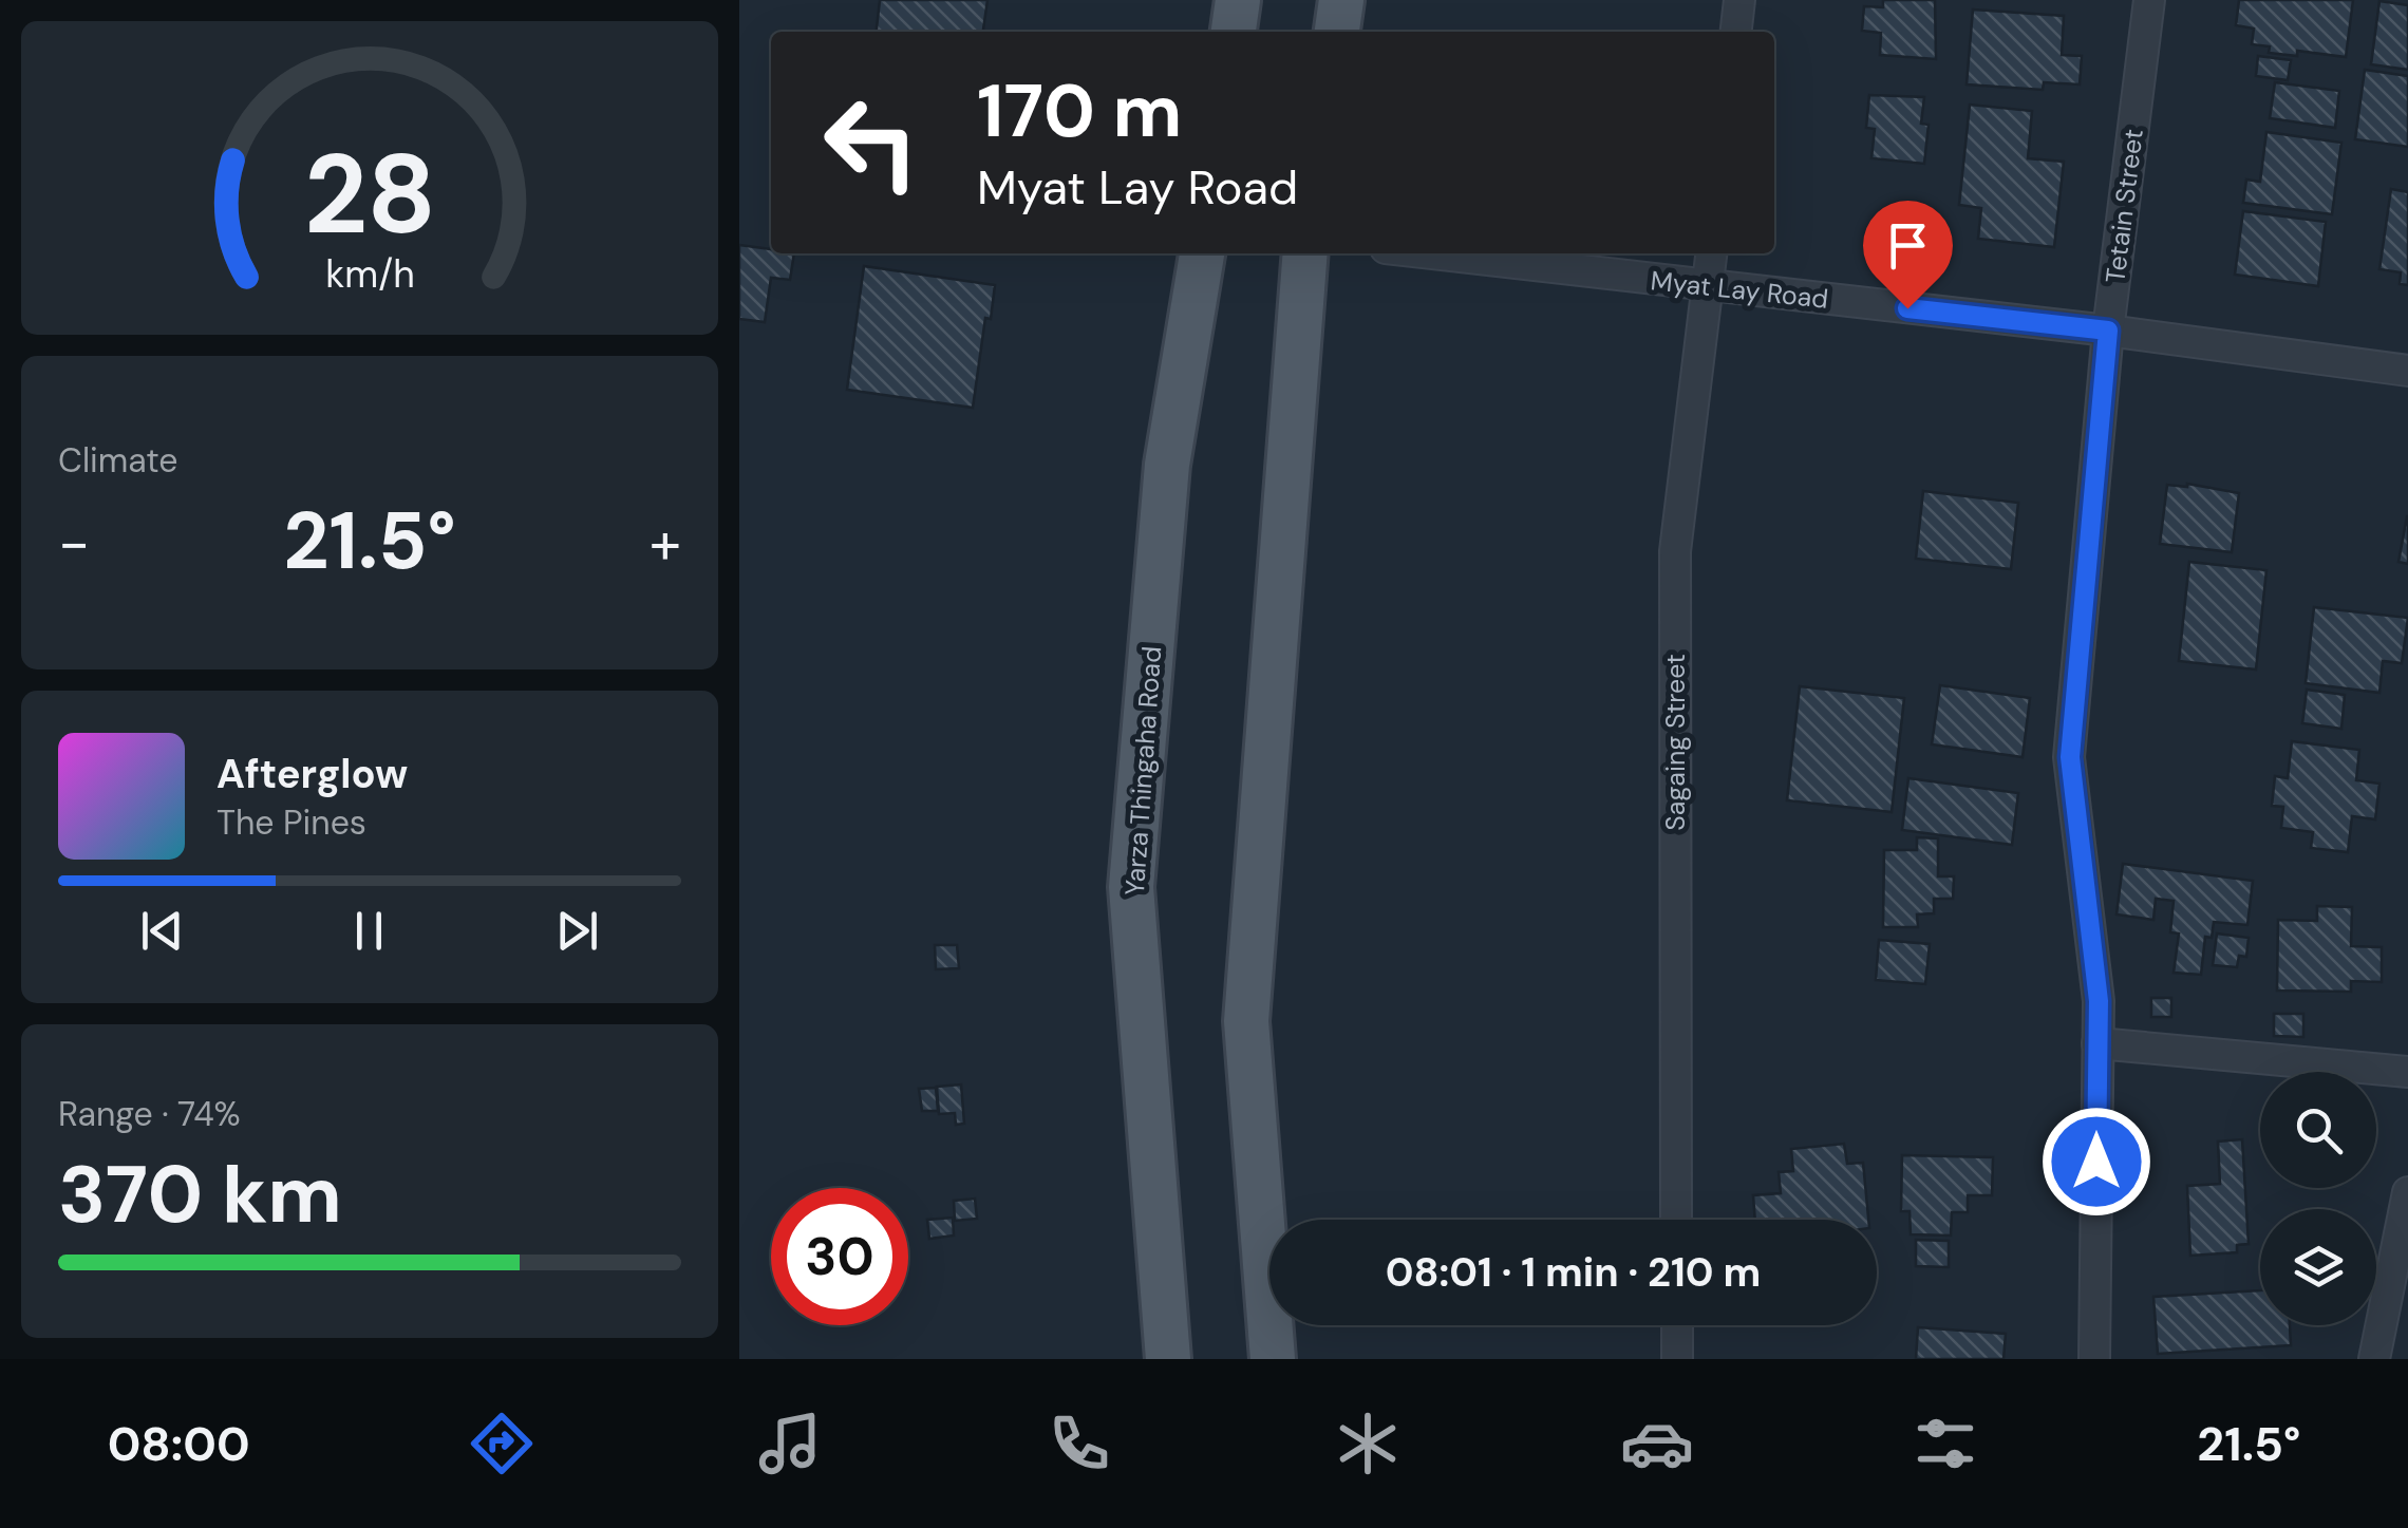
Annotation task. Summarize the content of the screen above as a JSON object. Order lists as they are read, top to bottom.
{
  "streets": {
    "main road": ["Yarza Thingaha Road"],
    "street": ["Tetain Street", "Myat Lay Road", "Sagaing Street"]
  },
  "crossings": [
    ["Tetain Street", "Myat Lay Road"],
    ["Myat Lay Road", "Sagaing Street"]
  ],
  "page": {
    "turn": ["170 m", "Myat Lay Road"],
    "tile": [
      "Climate",
      ["Range · 74%", "370 km"]
    ],
    "heat": ["−", "21.5°", "+"],
    "song": ["Afterglow", "The Pines"],
    "limit": "30",
    "trip": "08:01 · 1 min · 210 m",
    "tabs": ["08:00", "21.5°"],
    "gauge": ["28", "km/h"]
  }
}
